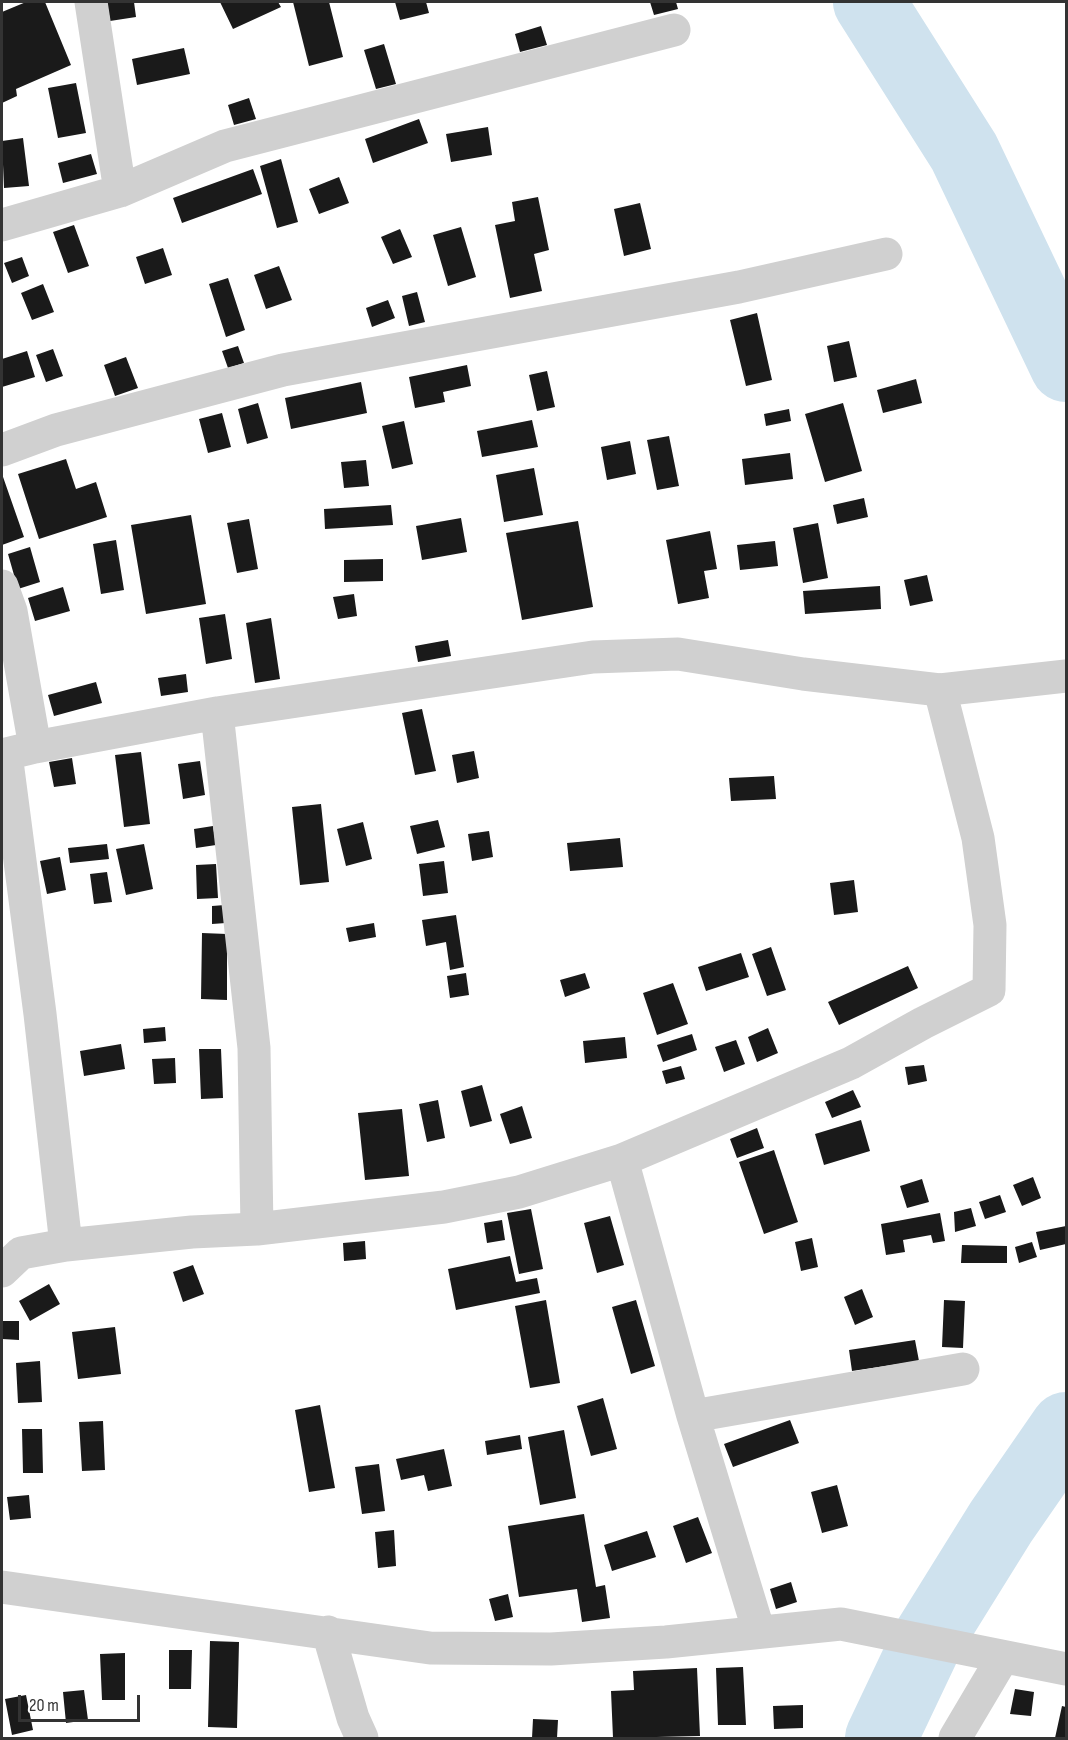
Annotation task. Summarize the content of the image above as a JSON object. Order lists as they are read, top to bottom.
{
  "scale_bar": "20 m"
}
